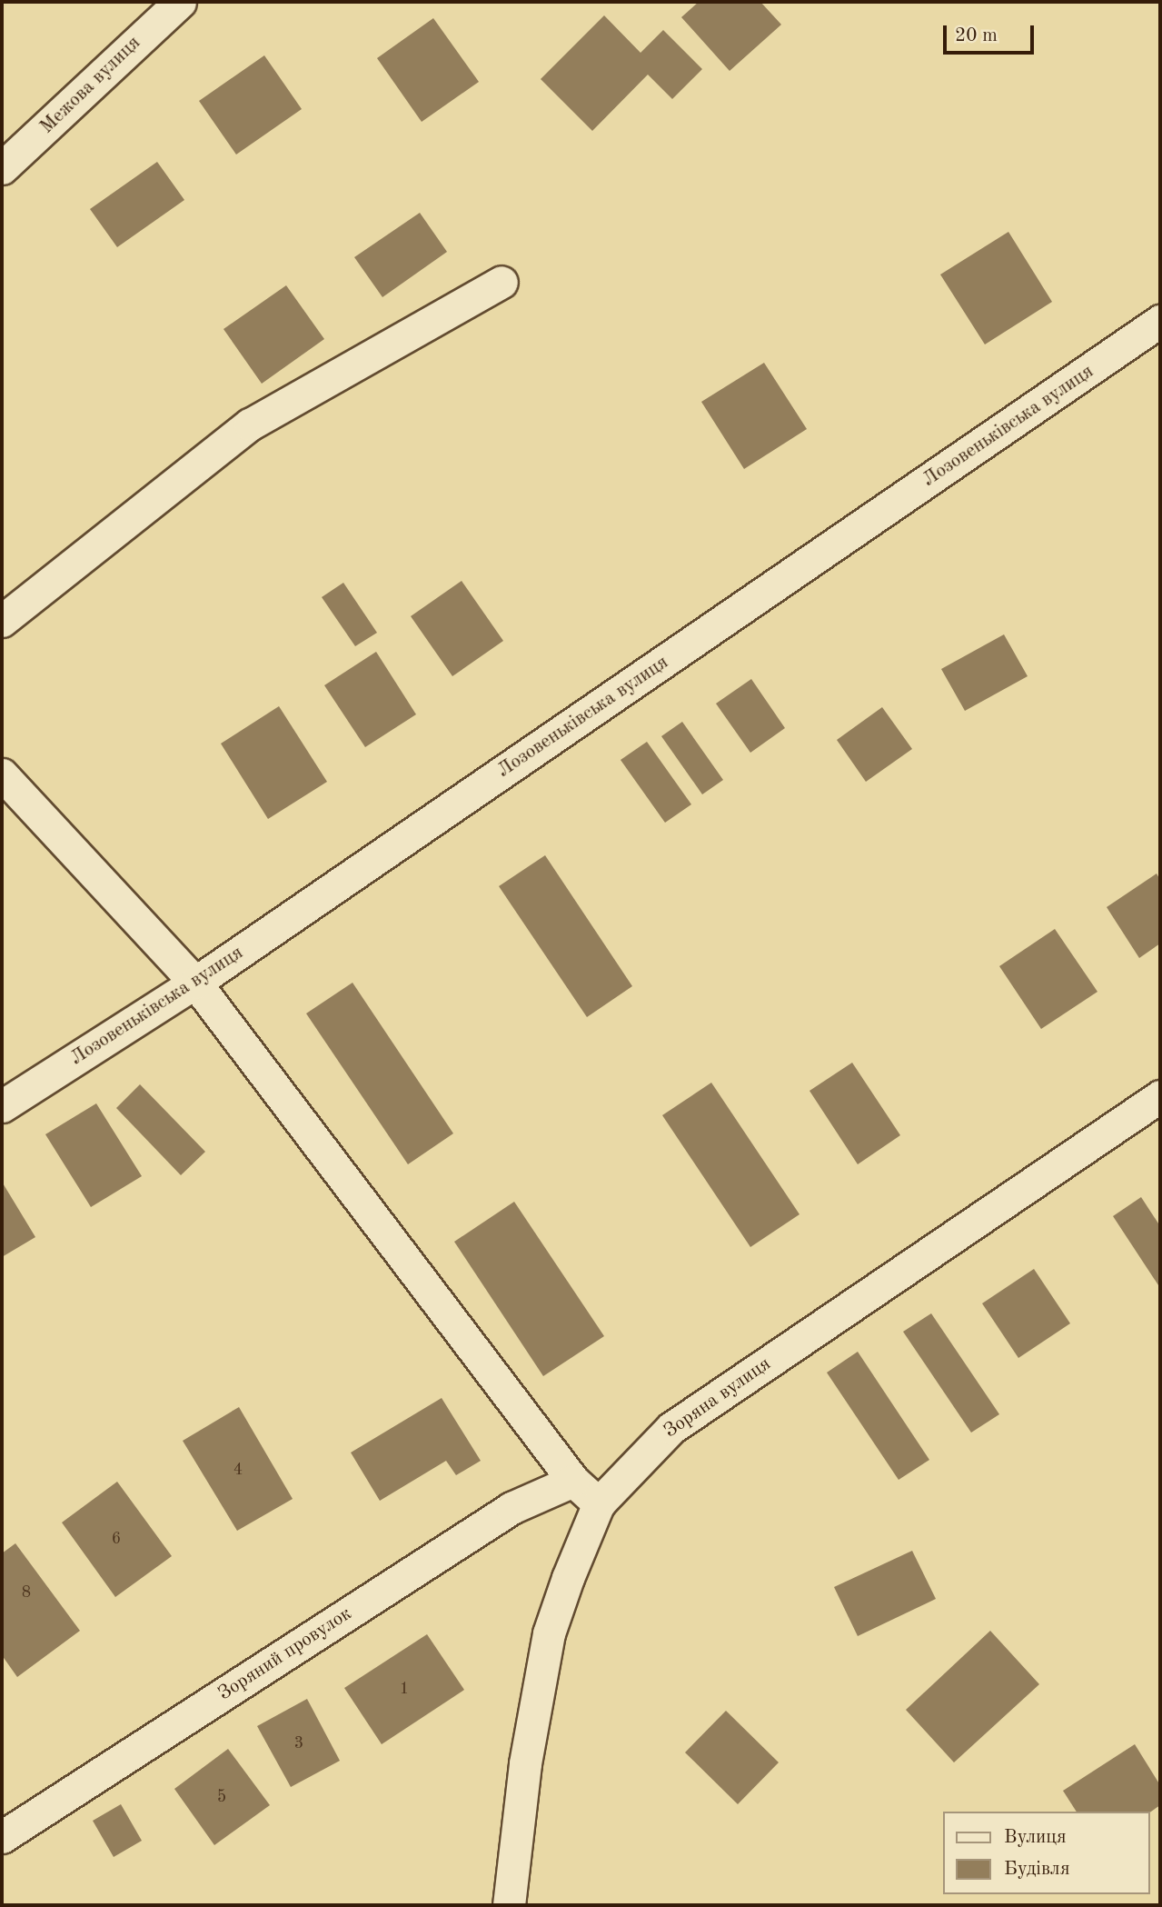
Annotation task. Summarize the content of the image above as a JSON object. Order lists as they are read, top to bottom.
{
  "streets": {
    "street": [
      "Межова вулиця",
      "Лозовеньківська вулиця",
      "Зоряна вулиця",
      "Зоряний провулок"
    ]
  },
  "house_numbers": [
    "4",
    "6",
    "8",
    "1",
    "3",
    "5"
  ],
  "legend": ["Вулиця", "Будівля"],
  "scale_bar": "20 m"
}
